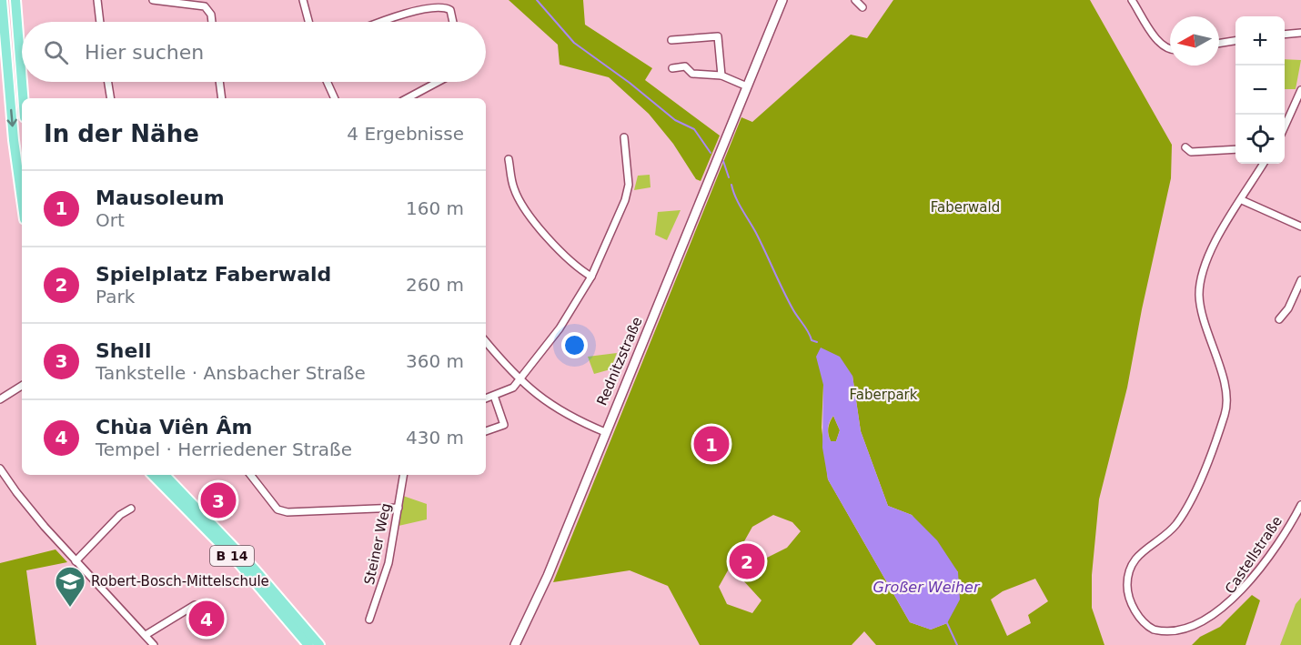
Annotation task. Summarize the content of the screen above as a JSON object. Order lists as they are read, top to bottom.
{
  "streets": {
    "main road": ["Rednitzstraße", "B 14"],
    "street": ["Steiner Weg", "Castellstraße"]
  },
  "water": ["Großer Weiher"],
  "parks": ["Faberwald", "Faberpark"],
  "places": {
    "school or university": ["Robert-Bosch-Mittelschule"]
  },
  "north": "left",
  "page": {
    "map_buttons": ["+", "−"],
    "search": "Hier suchen",
    "heading": ["In der Nähe", "4 Ergebnisse"],
    "list": [
      {
        "mark": "1",
        "name": "Mausoleum",
        "note": "Ort",
        "value": "160 m"
      },
      {
        "mark": "2",
        "name": "Spielplatz Faberwald",
        "note": "Park",
        "value": "260 m"
      },
      {
        "mark": "3",
        "name": "Shell",
        "note": "Tankstelle · Ansbacher Straße",
        "value": "360 m"
      },
      {
        "mark": "4",
        "name": "Chùa Viên Âm",
        "note": "Tempel · Herriedener Straße",
        "value": "430 m"
      }
    ],
    "pins": [
      "1",
      "3",
      "2",
      "4"
    ]
  }
}
